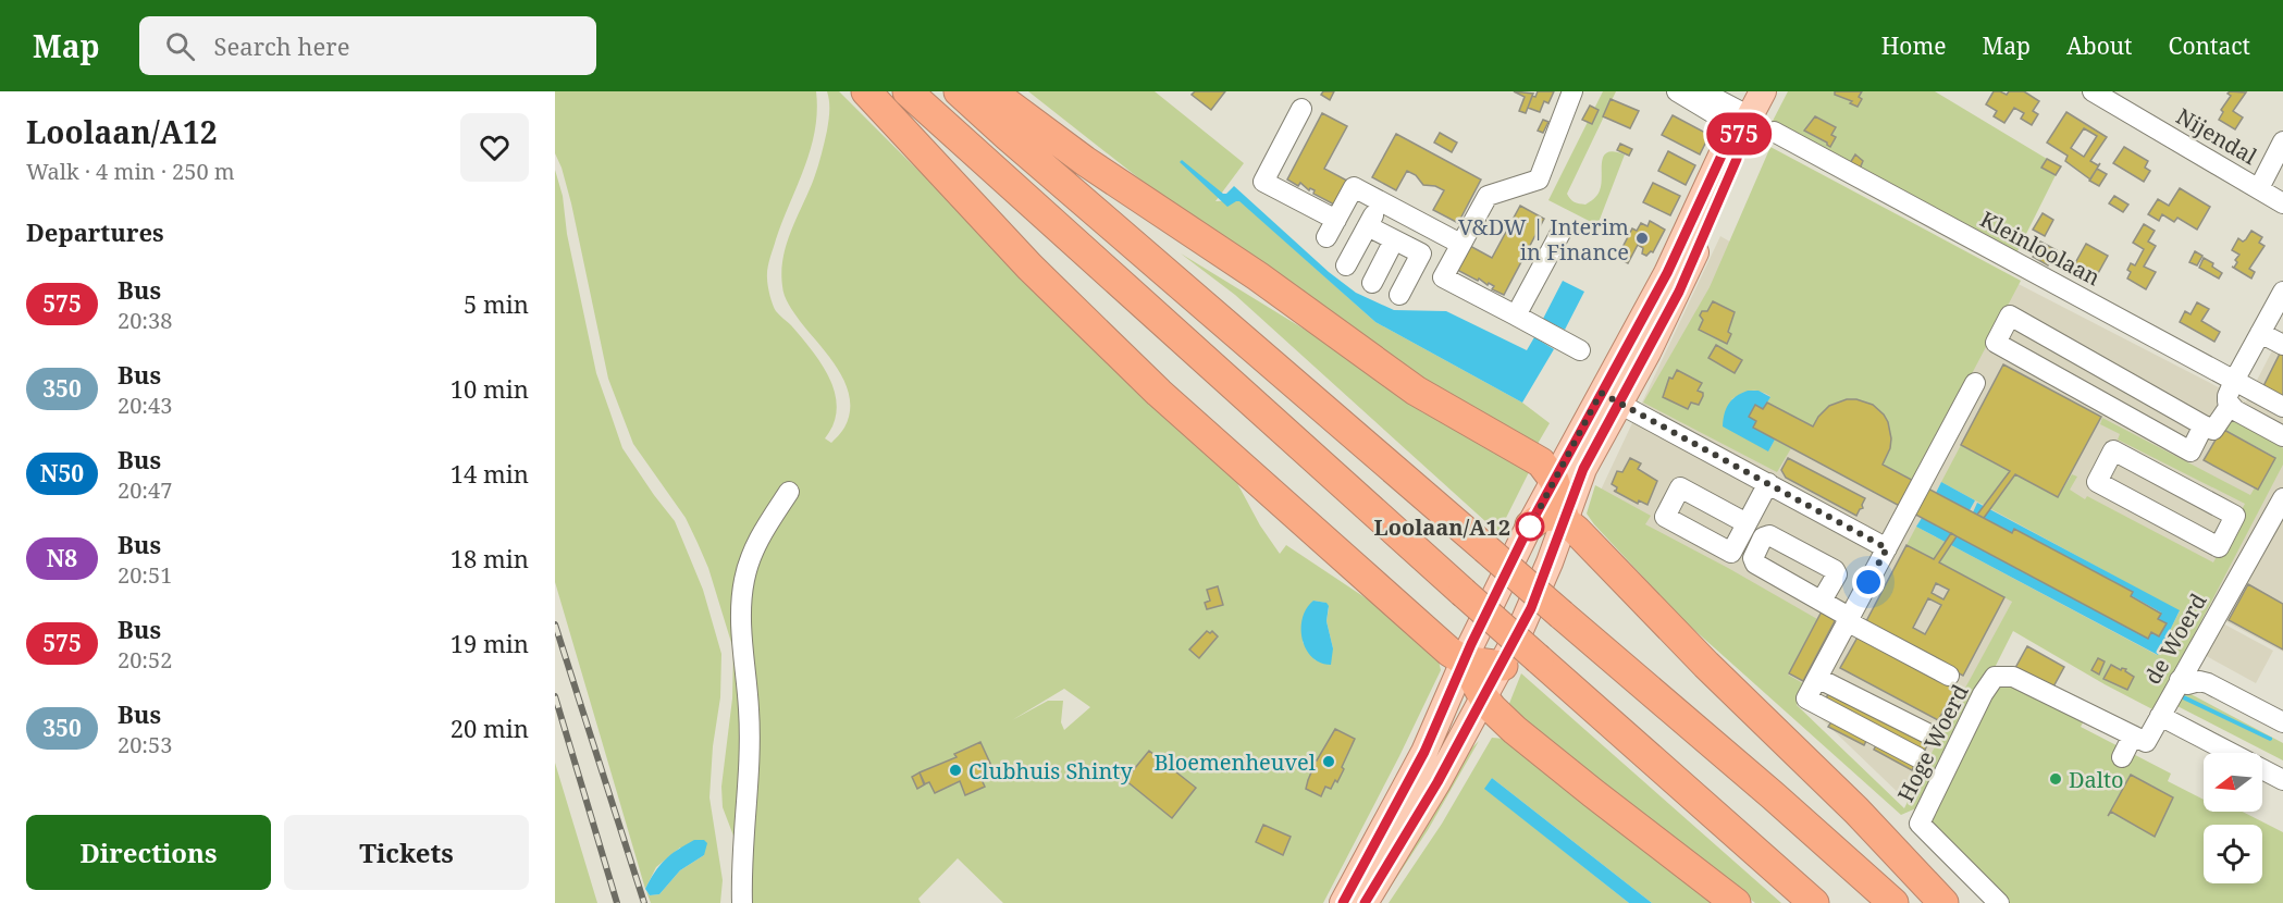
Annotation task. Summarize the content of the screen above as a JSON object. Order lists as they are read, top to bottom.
{
  "streets": {
    "street": [
      "Nijendal",
      "Kleinloolaan",
      "de Woerd",
      "Hoge Woerd"
    ]
  },
  "places": [
    "V&DW | Interim in Finance",
    "Loolaan/A12",
    "Bloemenheuvel",
    "Clubhuis Shinty",
    "Dalto"
  ],
  "lines": ["bus line 575"],
  "north": "left",
  "page": {
    "header": "Map",
    "search": "Search here",
    "nav": [
      "Home",
      "Map",
      "About",
      "Contact"
    ],
    "heading": [
      ["Loolaan/A12", "Walk · 4 min · 250 m"],
      "Departures"
    ],
    "on_map": "575",
    "list": [
      {
        "mark": "575",
        "name": "Bus",
        "note": "20:38",
        "value": "5 min"
      },
      {
        "mark": "350",
        "name": "Bus",
        "note": "20:43",
        "value": "10 min"
      },
      {
        "mark": "N50",
        "name": "Bus",
        "note": "20:47",
        "value": "14 min"
      },
      {
        "mark": "N8",
        "name": "Bus",
        "note": "20:51",
        "value": "18 min"
      },
      {
        "mark": "575",
        "name": "Bus",
        "note": "20:52",
        "value": "19 min"
      },
      {
        "mark": "350",
        "name": "Bus",
        "note": "20:53",
        "value": "20 min"
      }
    ],
    "buttons": ["Directions", "Tickets"]
  }
}
